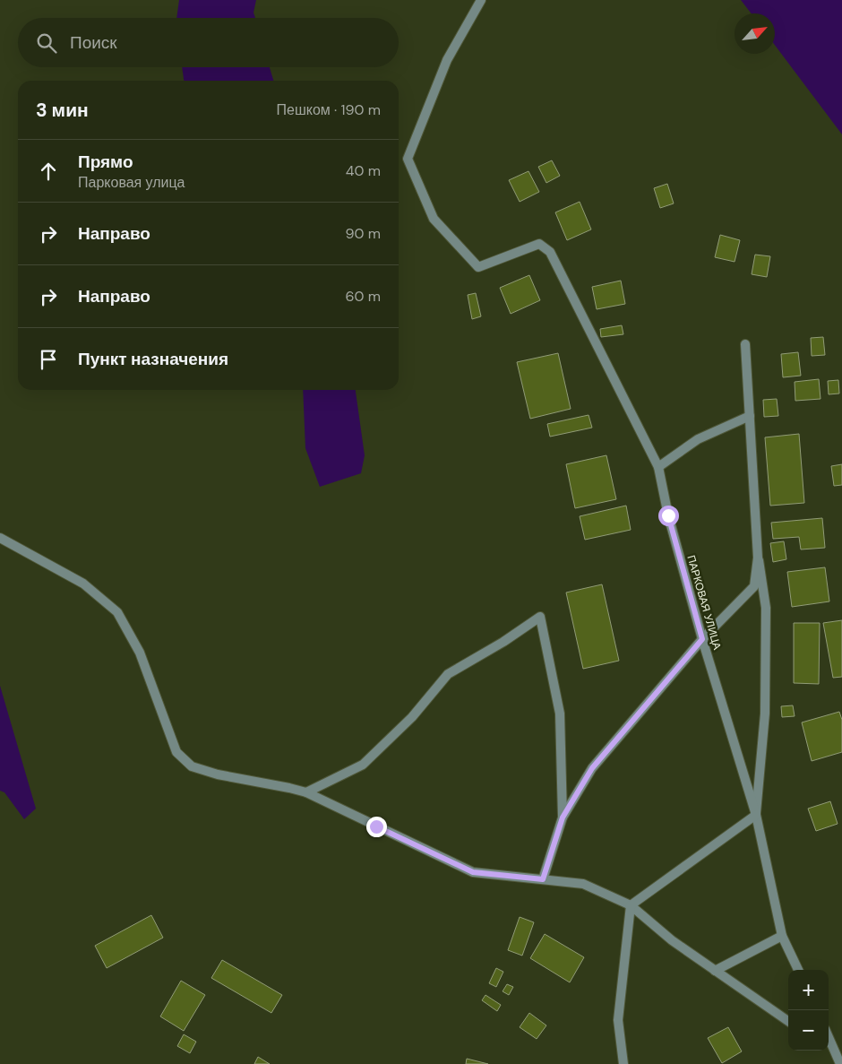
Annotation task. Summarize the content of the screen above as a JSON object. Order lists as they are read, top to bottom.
{
  "streets": {
    "street": ["ПАРКОВАЯ УЛИЦА"]
  },
  "north": "top right",
  "page": {
    "search": "Поиск",
    "heading": ["3 мин", "Пешком · 190 m"],
    "list": [
      ["Прямо", "Парковая улица", "40 m"],
      ["Направо", "90 m"],
      ["Направо", "60 m"],
      "Пункт назначения"
    ],
    "map_buttons": ["+", "−"]
  }
}
